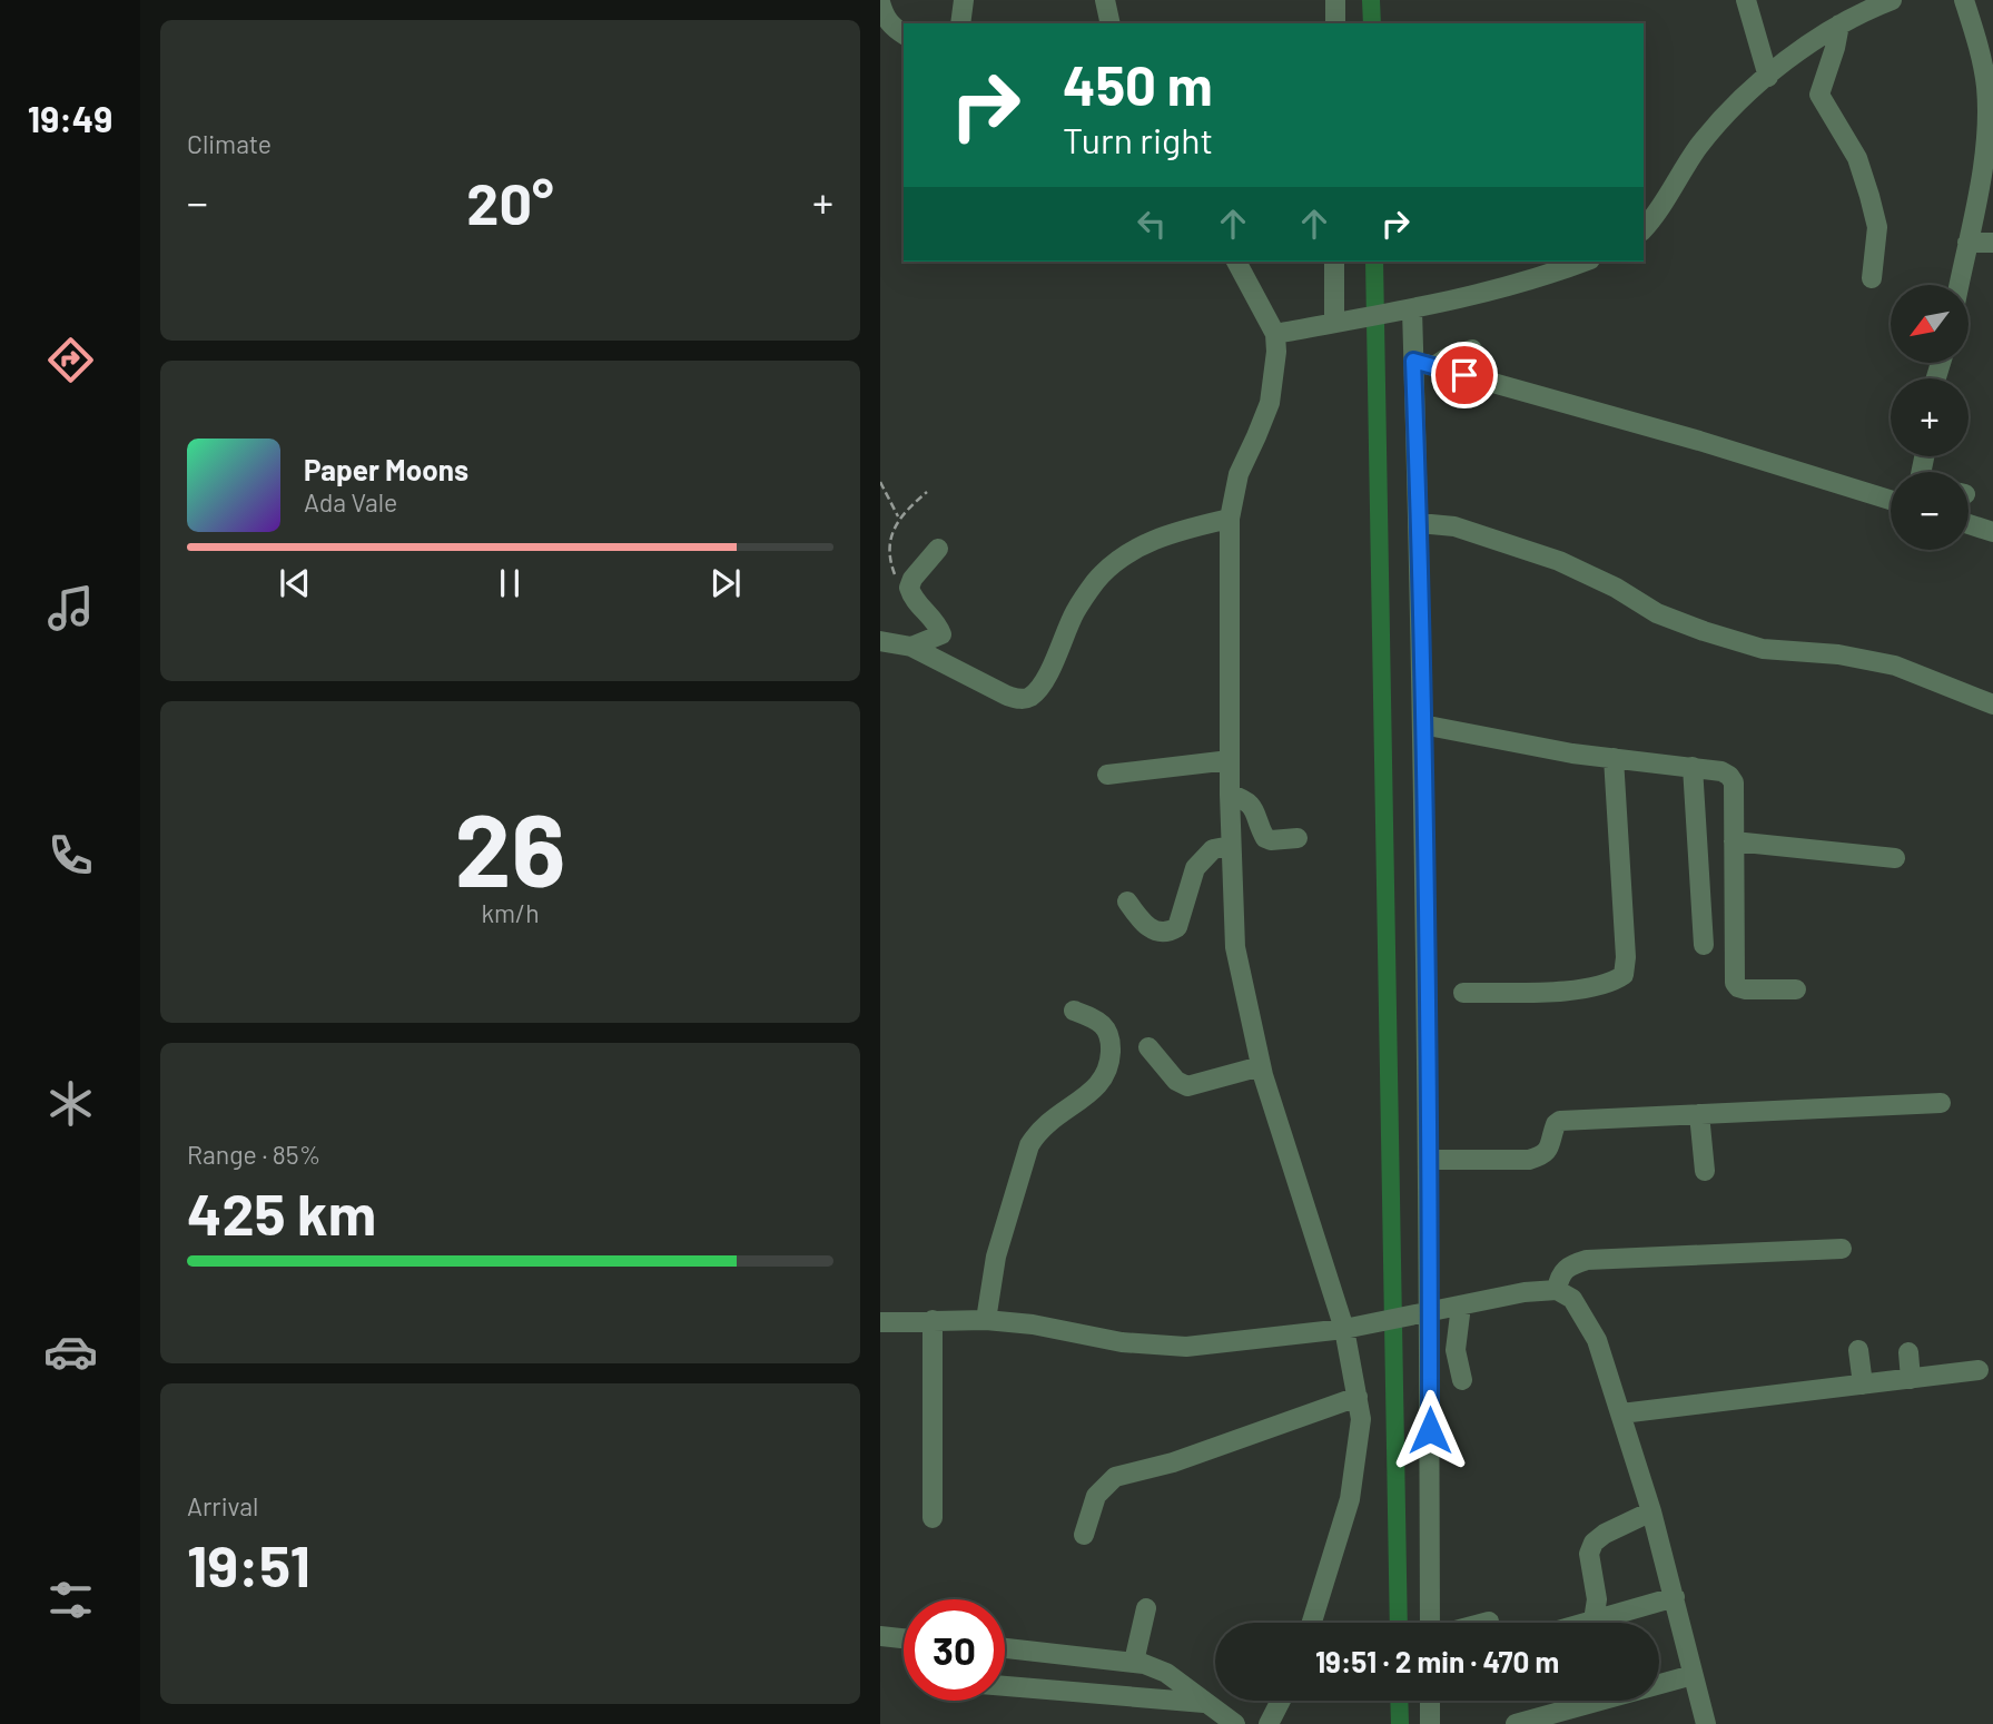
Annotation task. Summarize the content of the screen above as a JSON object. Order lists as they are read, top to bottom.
{
  "north": "bottom left",
  "page": {
    "tabs": "19:49",
    "tile": [
      "Climate",
      ["26", "km/h"],
      ["Range · 85%", "425 km"],
      ["Arrival", "19:51"]
    ],
    "turn": ["450 m", "Turn right"],
    "heat": ["−", "20°", "+"],
    "map_buttons": ["+", "−"],
    "song": ["Paper Moons", "Ada Vale"],
    "limit": "30",
    "trip": "19:51 · 2 min · 470 m"
  }
}
